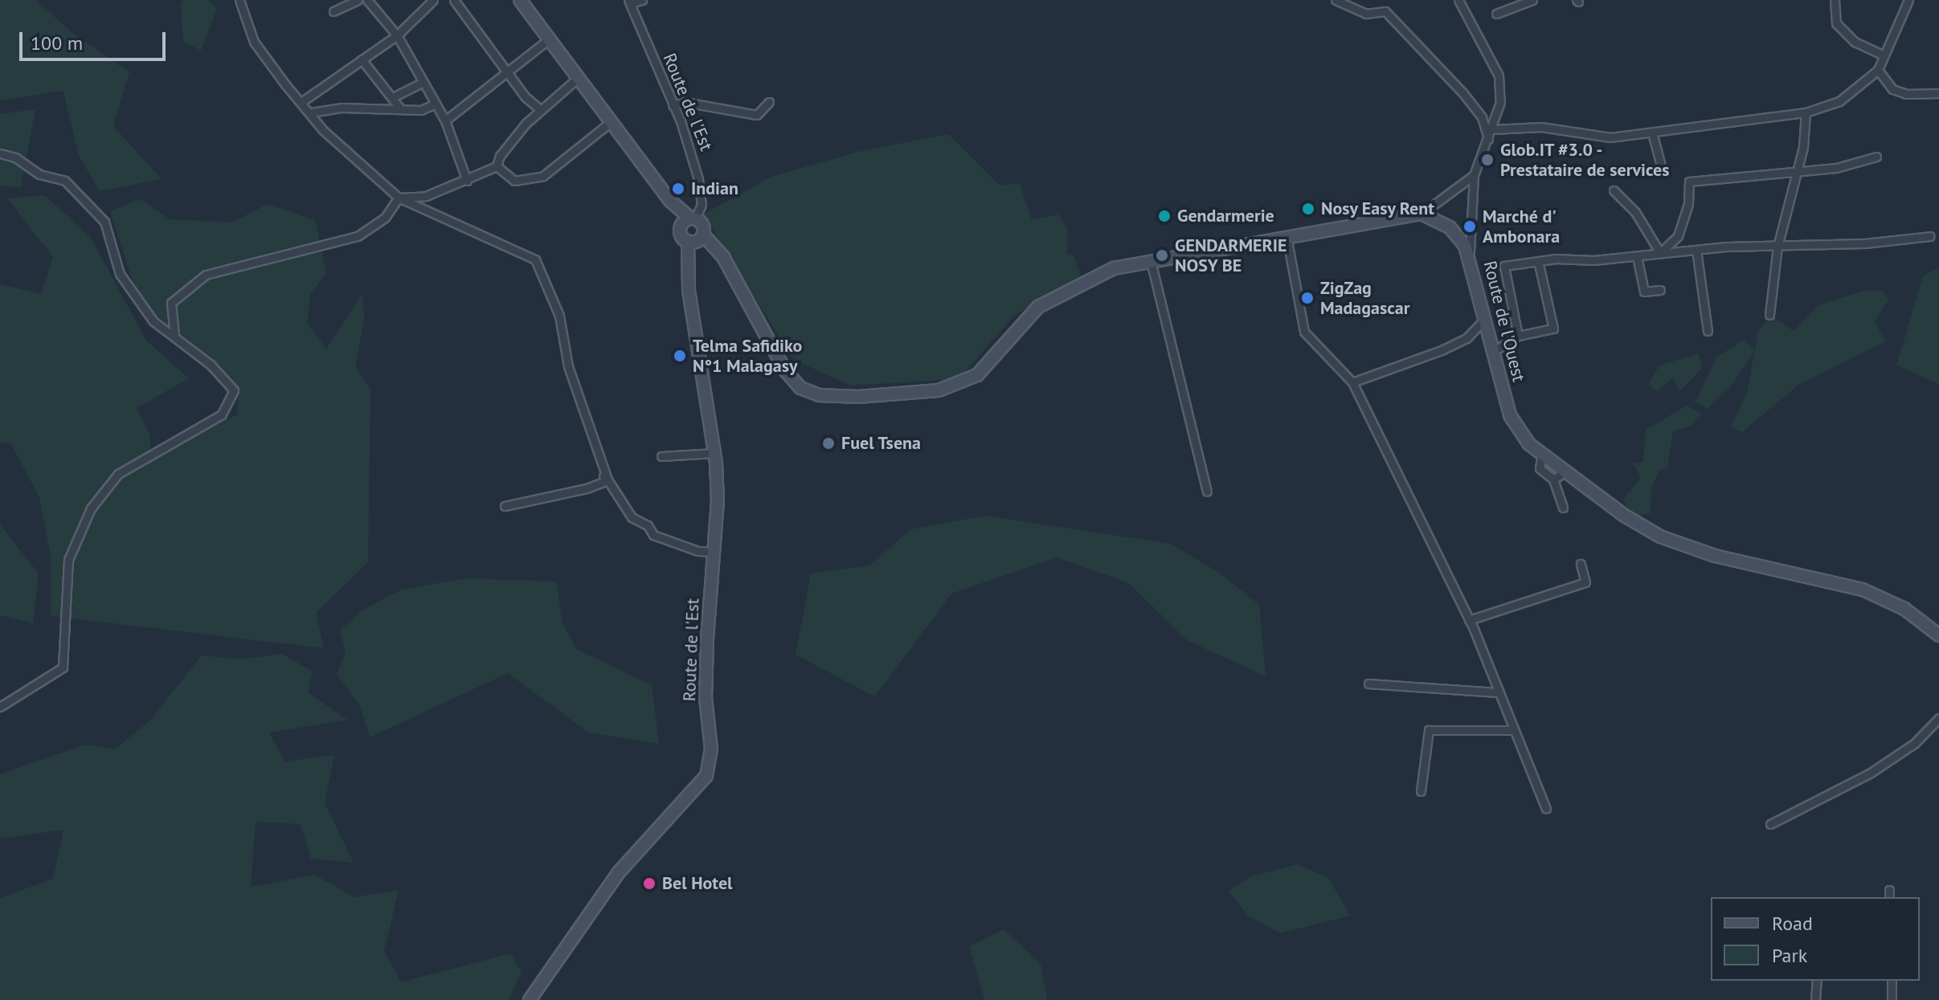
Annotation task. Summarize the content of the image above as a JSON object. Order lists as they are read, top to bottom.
{
  "streets": {
    "main road": ["Route de l'Est", "Route de l'Ouest"]
  },
  "places": [
    "Glob.IT #3.0 - Prestataire de services",
    "Indian",
    "Nosy Easy Rent",
    "Gendarmerie",
    "Marché d' Ambonara",
    "GENDARMERIE NOSY BE",
    "ZigZag Madagascar",
    "Telma Safidiko N°1 Malagasy",
    "Fuel Tsena",
    "Bel Hotel"
  ],
  "legend": ["Road", "Park"],
  "scale_bar": "100 m"
}
